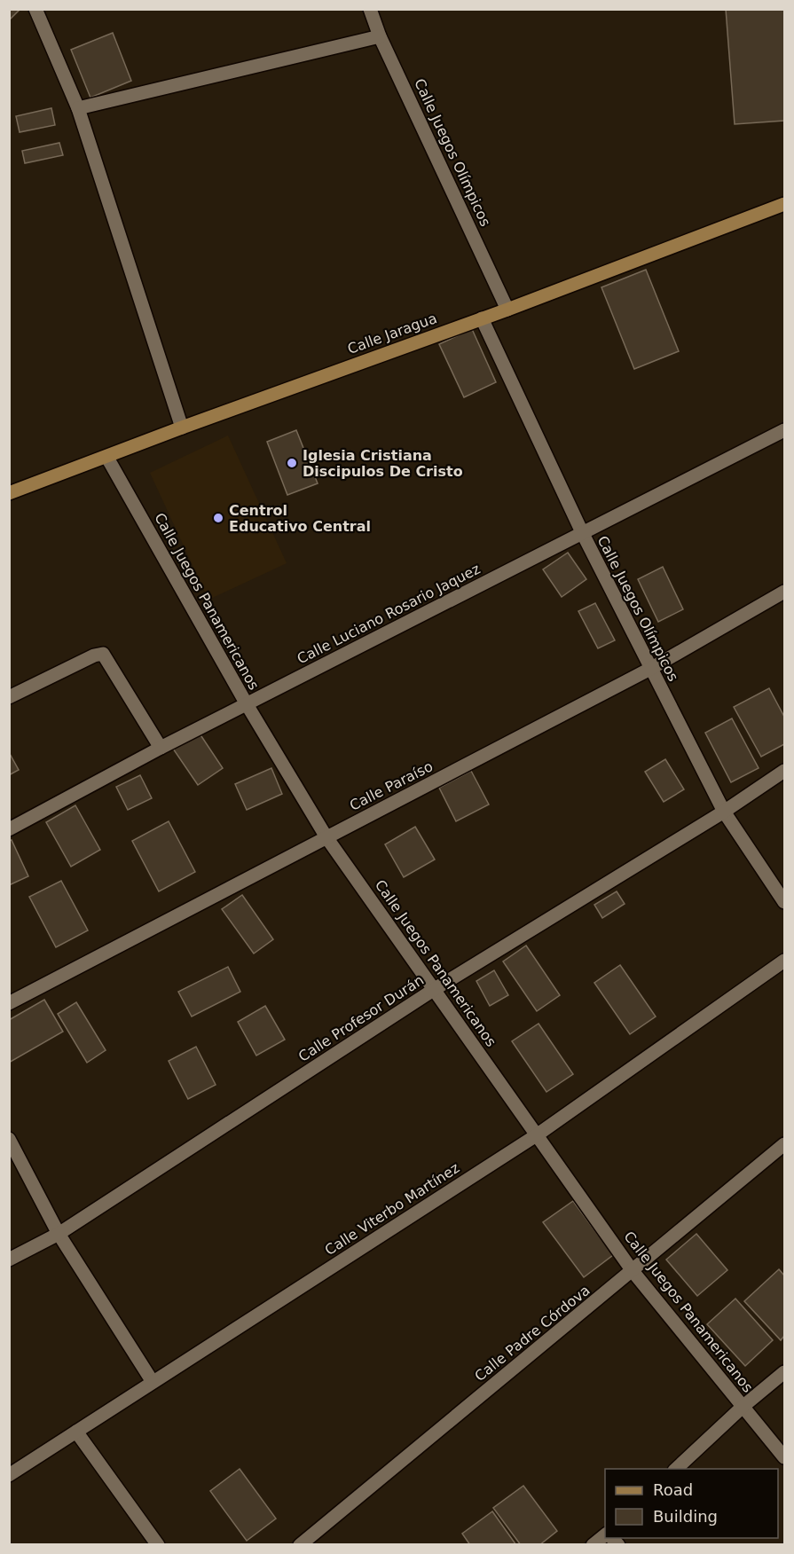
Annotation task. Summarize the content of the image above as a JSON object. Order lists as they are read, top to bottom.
{
  "streets": {
    "street": [
      "Calle Juegos Olímpicos",
      "Calle Jaragua",
      "Calle Juegos Panamericanos",
      "Calle Luciano Rosario Jaquez",
      "Calle Paraíso",
      "Calle Profesor Durán",
      "Calle Viterbo Martínez",
      "Calle Padre Córdova"
    ]
  },
  "crossings": [
    ["Calle Juegos Olímpicos", "Calle Jaragua"],
    ["Calle Juegos Olímpicos", "Calle Luciano Rosario Jaquez"],
    ["Calle Juegos Olímpicos", "Calle Paraíso"],
    ["Calle Juegos Olímpicos", "Calle Profesor Durán"],
    ["Calle Jaragua", "Calle Juegos Panamericanos"],
    ["Calle Juegos Panamericanos", "Calle Luciano Rosario Jaquez"],
    ["Calle Juegos Panamericanos", "Calle Paraíso"],
    ["Calle Juegos Panamericanos", "Calle Profesor Durán"],
    ["Calle Juegos Panamericanos", "Calle Viterbo Martínez"],
    ["Calle Juegos Panamericanos", "Calle Padre Córdova"]
  ],
  "places": ["Iglesia Cristiana Discipulos De Cristo", "Centrol Educativo Central"],
  "legend": ["Road", "Building"]
}
